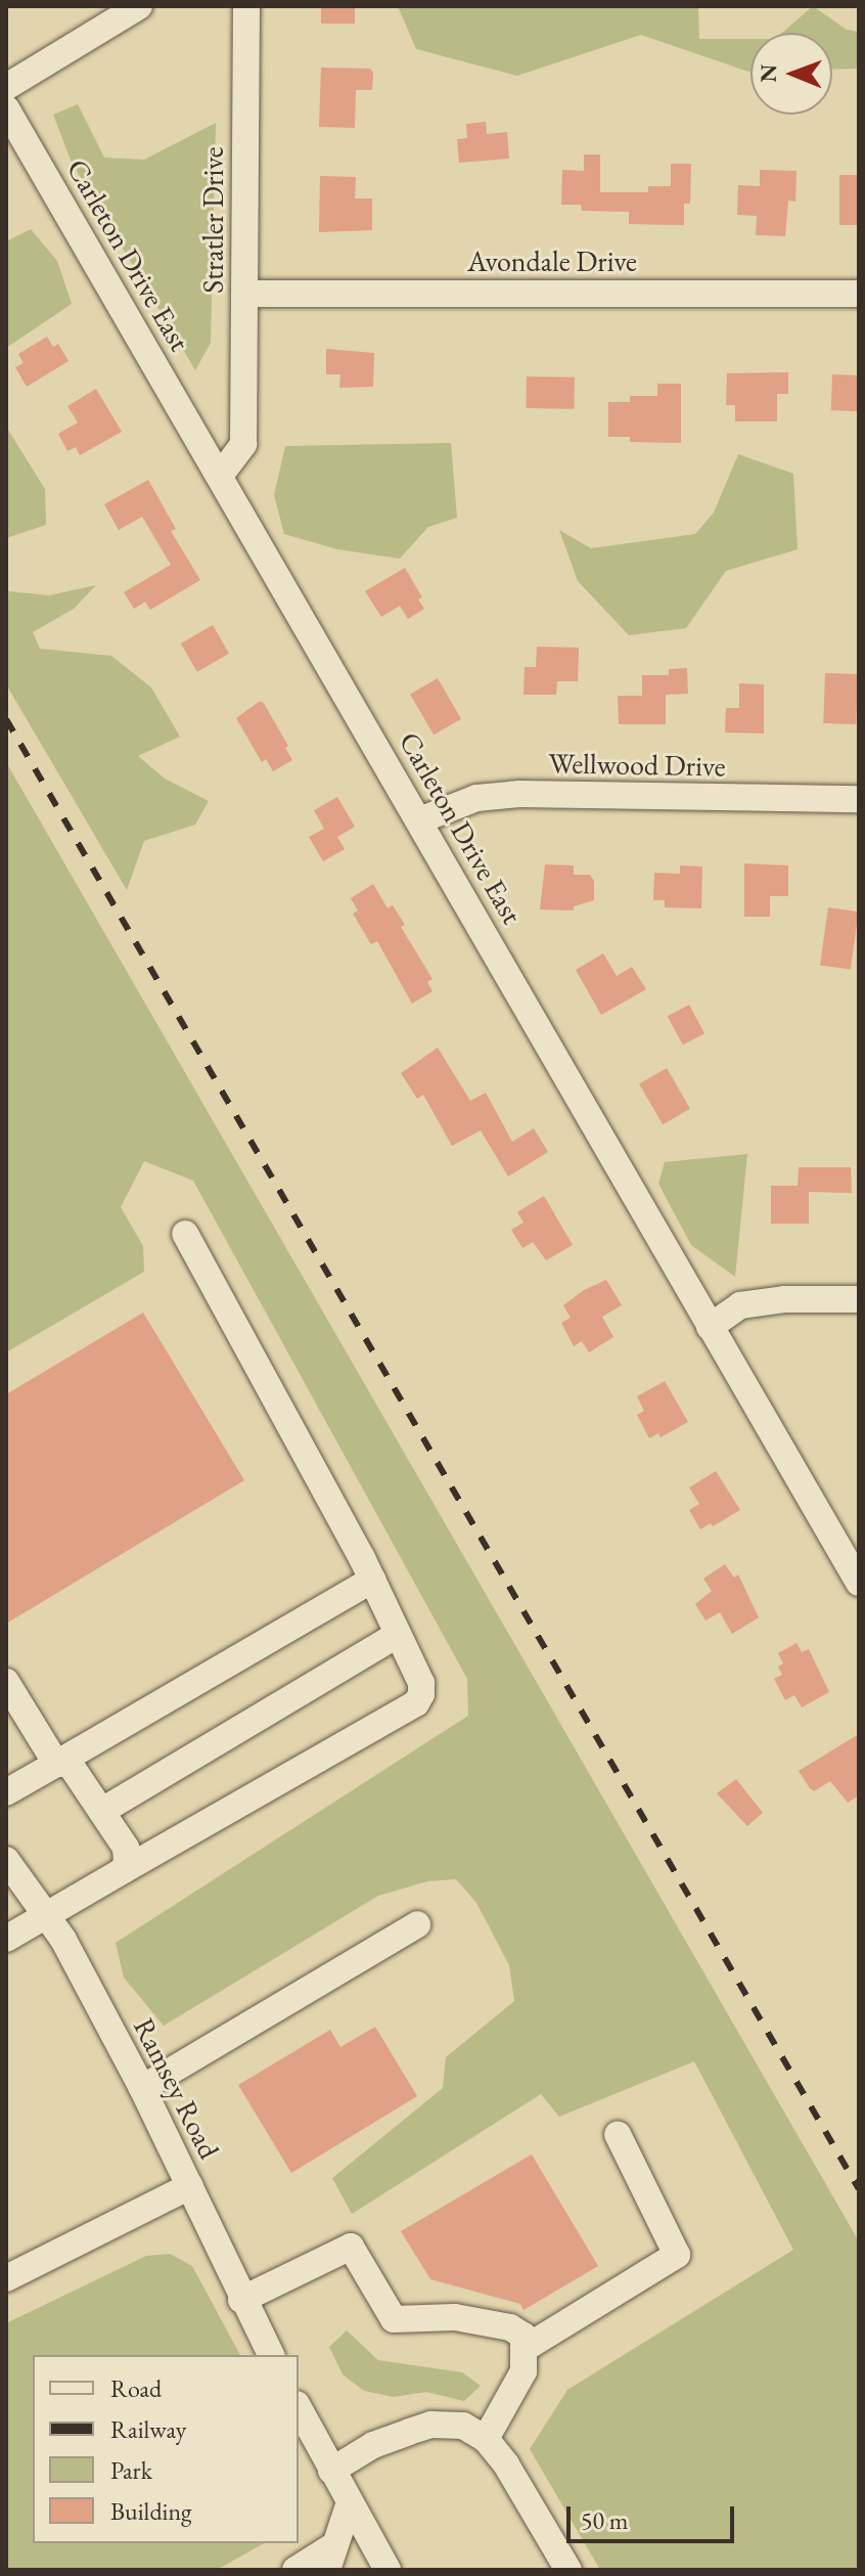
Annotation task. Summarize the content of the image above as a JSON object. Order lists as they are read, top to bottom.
{
  "streets": {
    "street": [
      "Stratler Drive",
      "Carleton Drive East",
      "Avondale Drive",
      "Wellwood Drive",
      "Ramsey Road"
    ]
  },
  "crossings": [
    ["Stratler Drive", "Carleton Drive East"],
    ["Stratler Drive", "Avondale Drive"],
    ["Carleton Drive East", "Wellwood Drive"]
  ],
  "legend": [
    "Road",
    "Railway",
    "Park",
    "Building"
  ],
  "scale_bar": "50 m",
  "north": "left"
}
